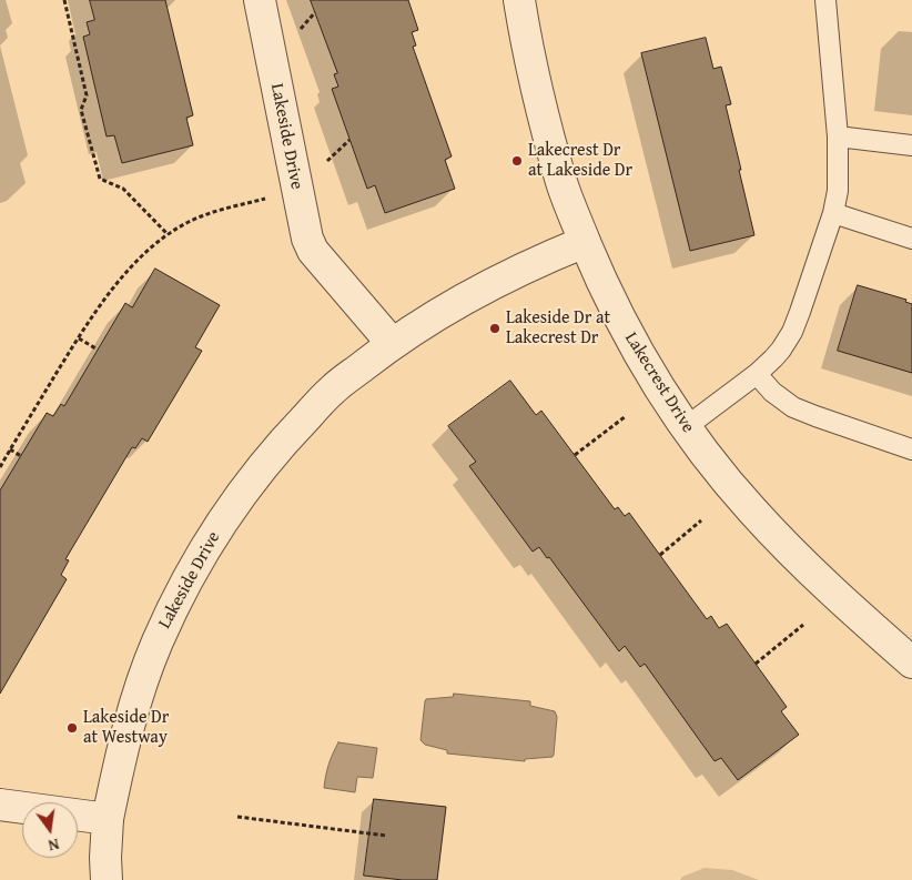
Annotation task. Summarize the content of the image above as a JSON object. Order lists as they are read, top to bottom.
{
  "streets": {
    "street": ["Lakeside Drive", "Lakecrest Drive"]
  },
  "crossings": [
    ["Lakeside Drive", "Lakecrest Drive"]
  ],
  "places": ["Lakecrest Dr at Lakeside Dr", "Lakeside Dr at Lakecrest Dr", "Lakeside Dr at Westway"],
  "north": "bottom"
}
